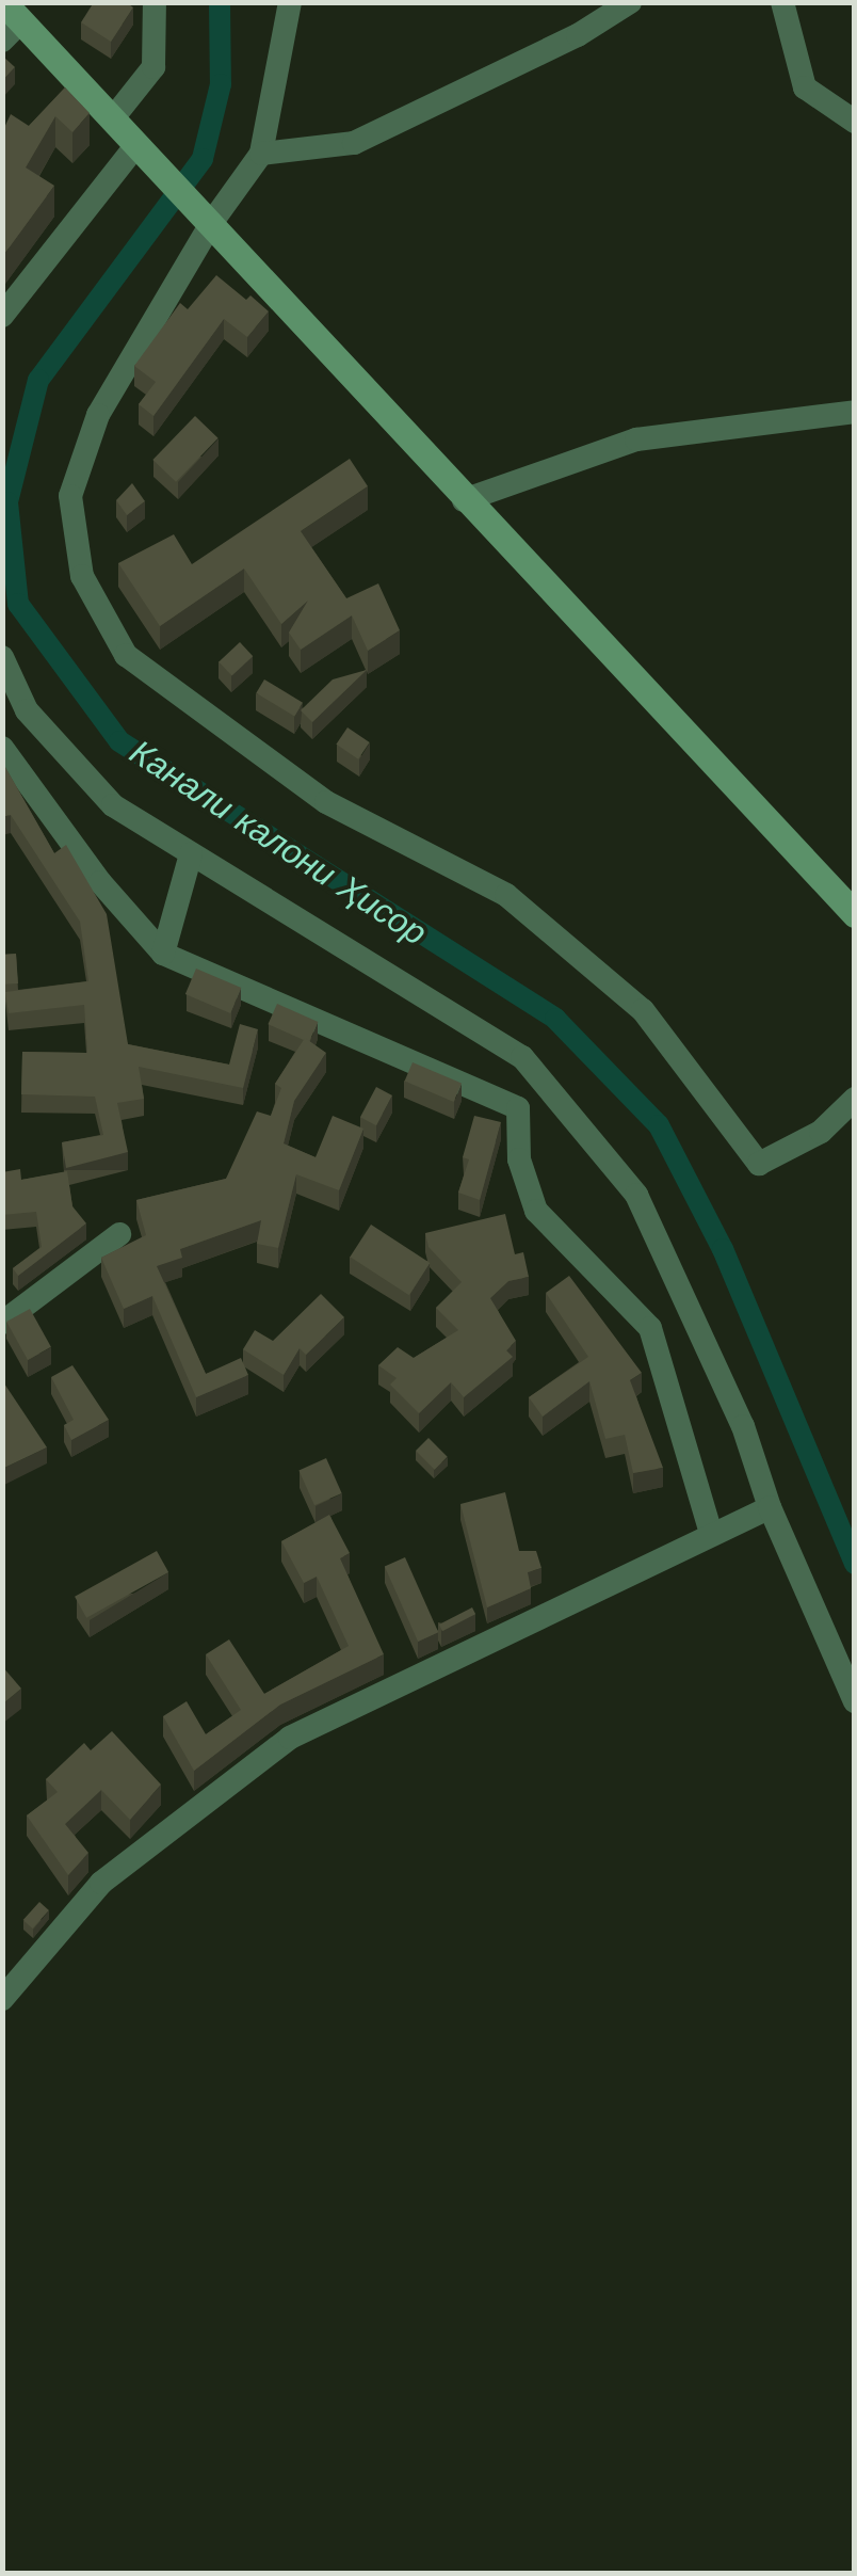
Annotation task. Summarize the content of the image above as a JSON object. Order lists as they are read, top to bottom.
{
  "water": ["Канали калони Ҳисор"]
}
